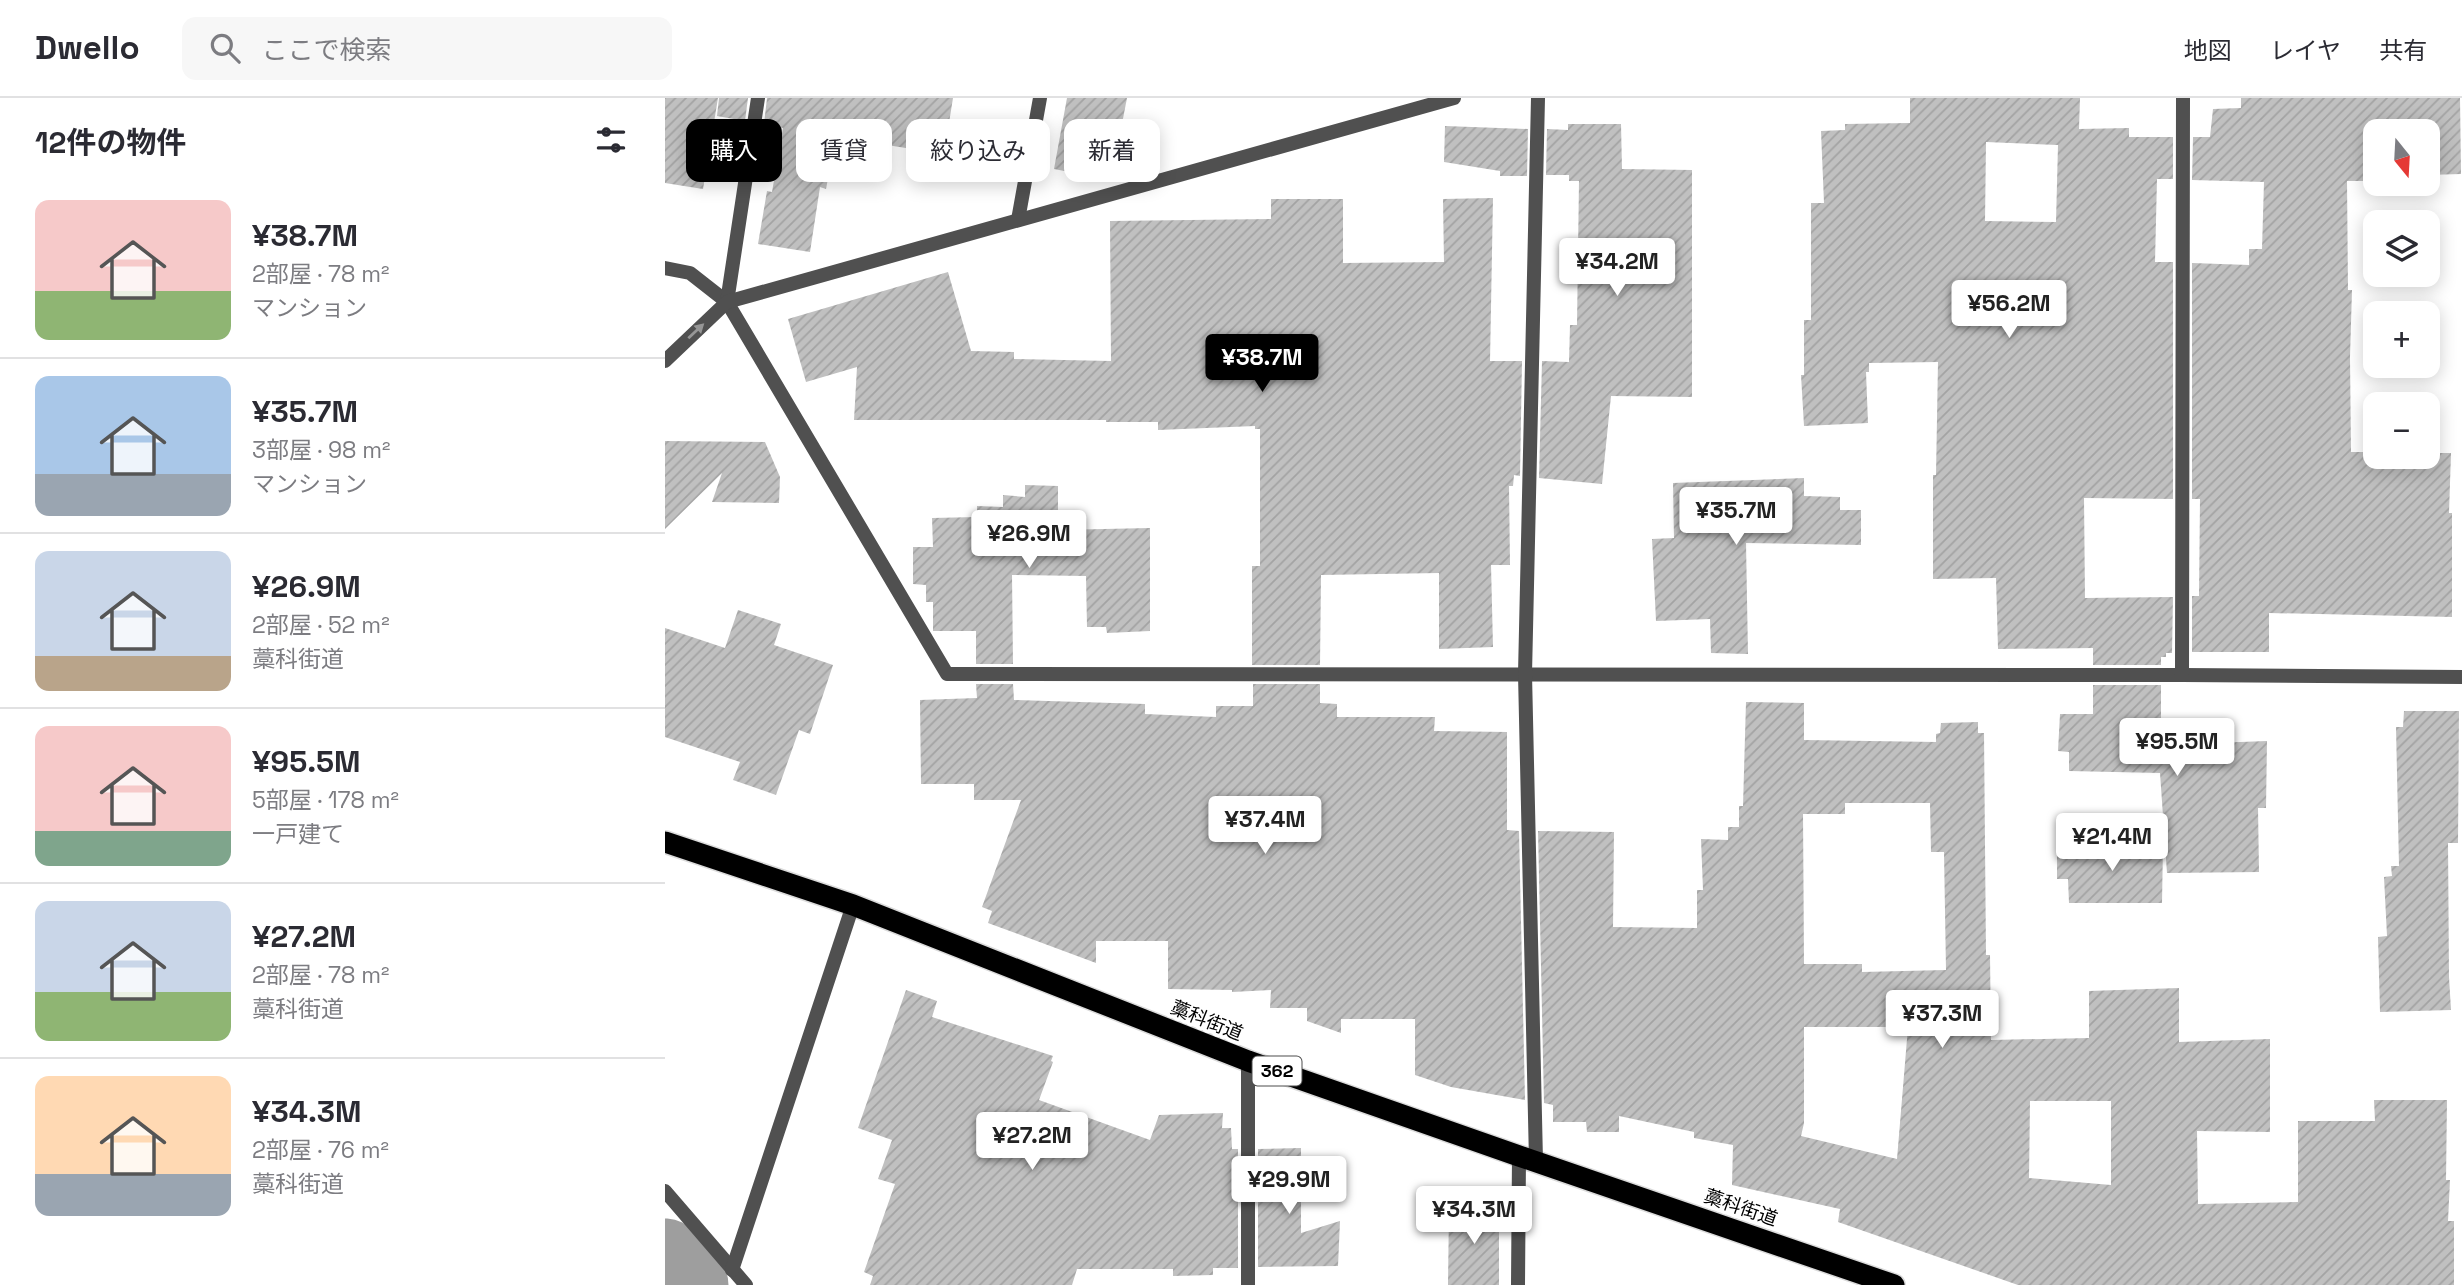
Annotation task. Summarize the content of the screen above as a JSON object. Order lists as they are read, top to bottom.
{
  "streets": {
    "highway": ["藁科街道", "362"]
  },
  "north": "bottom",
  "page": {
    "header": "Dwello",
    "search": "ここで検索",
    "nav": ["地図", "レイヤ", "共有"],
    "heading": "12件の物件",
    "map_buttons": ["+", "−"],
    "chip": [
      "購入",
      "賃貸",
      "絞り込み",
      "新着"
    ],
    "list": [
      {
        "name": "¥38.7M",
        "note": "2部屋 · 78 m² · マンション"
      },
      {
        "name": "¥35.7M",
        "note": "3部屋 · 98 m² · マンション"
      },
      {
        "name": "¥26.9M",
        "note": "2部屋 · 52 m² · 藁科街道"
      },
      {
        "name": "¥95.5M",
        "note": "5部屋 · 178 m² · 一戸建て"
      },
      {
        "name": "¥27.2M",
        "note": "2部屋 · 78 m² · 藁科街道"
      },
      {
        "name": "¥34.3M",
        "note": "2部屋 · 76 m² · 藁科街道"
      }
    ],
    "price": [
      "¥34.2M",
      "¥56.2M",
      "¥38.7M",
      "¥35.7M",
      "¥26.9M",
      "¥95.5M",
      "¥37.4M",
      "¥21.4M",
      "¥37.3M",
      "¥27.2M",
      "¥29.9M",
      "¥34.3M"
    ]
  }
}
